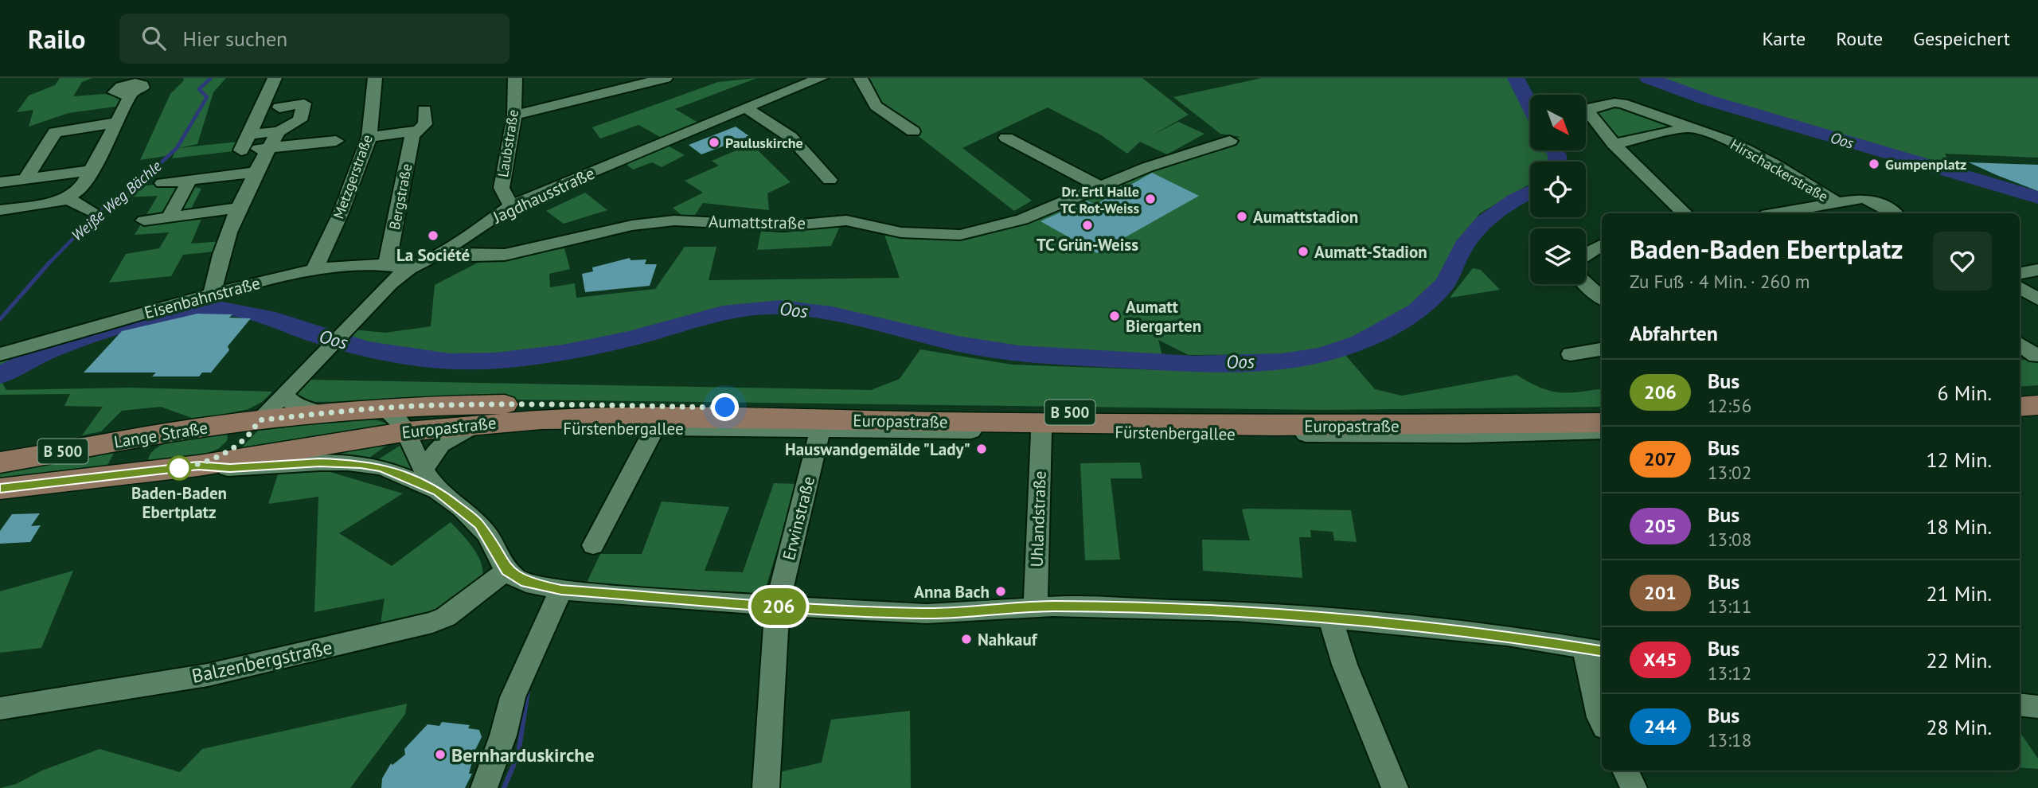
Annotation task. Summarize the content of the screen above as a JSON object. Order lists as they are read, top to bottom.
{
  "streets": {
    "main road": ["B 500", "Europastraße", "Lange Straße"],
    "street": [
      "Laubstraße",
      "Hirschackerstraße",
      "Metzgerstraße",
      "Jagdhausstraße",
      "Bergstraße",
      "Aumattstraße",
      "Eisenbahnstraße",
      "Fürstenbergallee",
      "Erwinstraße",
      "Uhlandstraße",
      "Balzenbergstraße"
    ]
  },
  "crossings": [
    ["Laubstraße", "Jagdhausstraße"],
    ["Metzgerstraße", "Eisenbahnstraße"],
    ["Jagdhausstraße", "Aumattstraße"],
    ["Jagdhausstraße", "Eisenbahnstraße"],
    ["Jagdhausstraße", "B 500"],
    ["Bergstraße", "Eisenbahnstraße"],
    ["B 500", "Europastraße"],
    ["B 500", "Lange Straße"],
    ["Europastraße", "Fürstenbergallee"],
    ["Europastraße", "Lange Straße"],
    ["Fürstenbergallee", "Erwinstraße"],
    ["Fürstenbergallee", "Uhlandstraße"],
    ["Lange Straße", "Balzenbergstraße"]
  ],
  "water": ["Oos", "Weiße Weg Bächle"],
  "places": [
    "Pauluskirche",
    "Gumpenplatz",
    "Dr. Ertl Halle TC Rot-Weiss",
    "Aumattstadion",
    "TC Grün-Weiss",
    "La Société",
    "Aumatt-Stadion",
    "Aumatt Biergarten",
    "Hauswandgemälde \"Lady\"",
    "Baden-Baden Ebertplatz",
    "Anna Bach",
    "Nahkauf",
    "Bernharduskirche"
  ],
  "lines": ["bus line 206"],
  "north": "bottom right",
  "page": {
    "header": "Railo",
    "search": "Hier suchen",
    "nav": ["Karte", "Route", "Gespeichert"],
    "on_map": "206",
    "heading": [
      ["Baden-Baden Ebertplatz", "Zu Fuß · 4 Min. · 260 m"],
      "Abfahrten"
    ],
    "list": [
      {
        "mark": "206",
        "name": "Bus",
        "note": "12:56",
        "value": "6 Min."
      },
      {
        "mark": "207",
        "name": "Bus",
        "note": "13:02",
        "value": "12 Min."
      },
      {
        "mark": "205",
        "name": "Bus",
        "note": "13:08",
        "value": "18 Min."
      },
      {
        "mark": "201",
        "name": "Bus",
        "note": "13:11",
        "value": "21 Min."
      },
      {
        "mark": "X45",
        "name": "Bus",
        "note": "13:12",
        "value": "22 Min."
      },
      {
        "mark": "244",
        "name": "Bus",
        "note": "13:18",
        "value": "28 Min."
      }
    ]
  }
}
